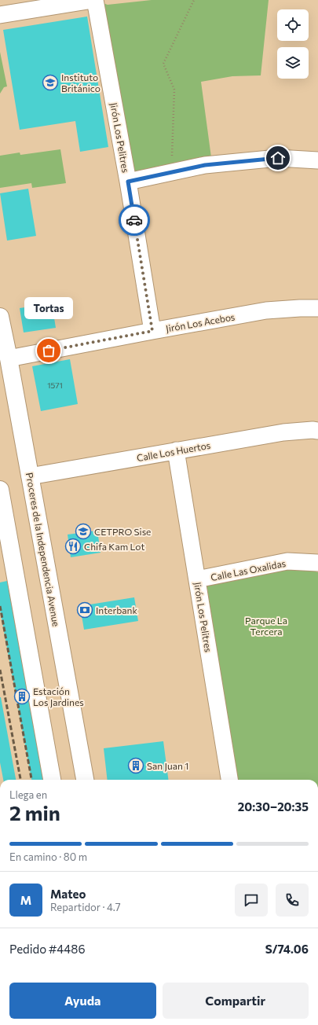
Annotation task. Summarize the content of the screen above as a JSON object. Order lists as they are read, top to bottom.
{
  "streets": {
    "main road": ["Proceres de la Independencia Avenue"],
    "street": [
      "Jirón Los Pelitres",
      "Jirón Los Acebos",
      "Calle Los Huertos",
      "Calle Las Oxalidas"
    ]
  },
  "crossings": [
    ["Jirón Los Pelitres", "Jirón Los Acebos"],
    ["Jirón Los Pelitres", "Calle Los Huertos"],
    ["Jirón Los Pelitres", "Calle Las Oxalidas"],
    ["Jirón Los Acebos", "Proceres de la Independencia Avenue"],
    ["Calle Los Huertos", "Proceres de la Independencia Avenue"]
  ],
  "parks": ["Parque La Tercera"],
  "places": {
    "school or university": ["Instituto Británico", "CETPRO Sise"],
    "other": ["Tortas"],
    "restaurant": ["Chifa Kam Lot"],
    "bank": ["Interbank"],
    "building": ["Estación Los Jardines", "San Juan 1"]
  },
  "house_numbers": ["1571"],
  "page": {
    "bubble": "Tortas",
    "heading": ["2 min", "Llega en", "20:30–20:35"],
    "panel": [
      "Mateo",
      "Repartidor · 4.7",
      "Pedido #4486",
      "S/74.06"
    ],
    "bar": "En camino · 80 m",
    "round": "M",
    "buttons": ["Ayuda", "Compartir"]
  }
}
